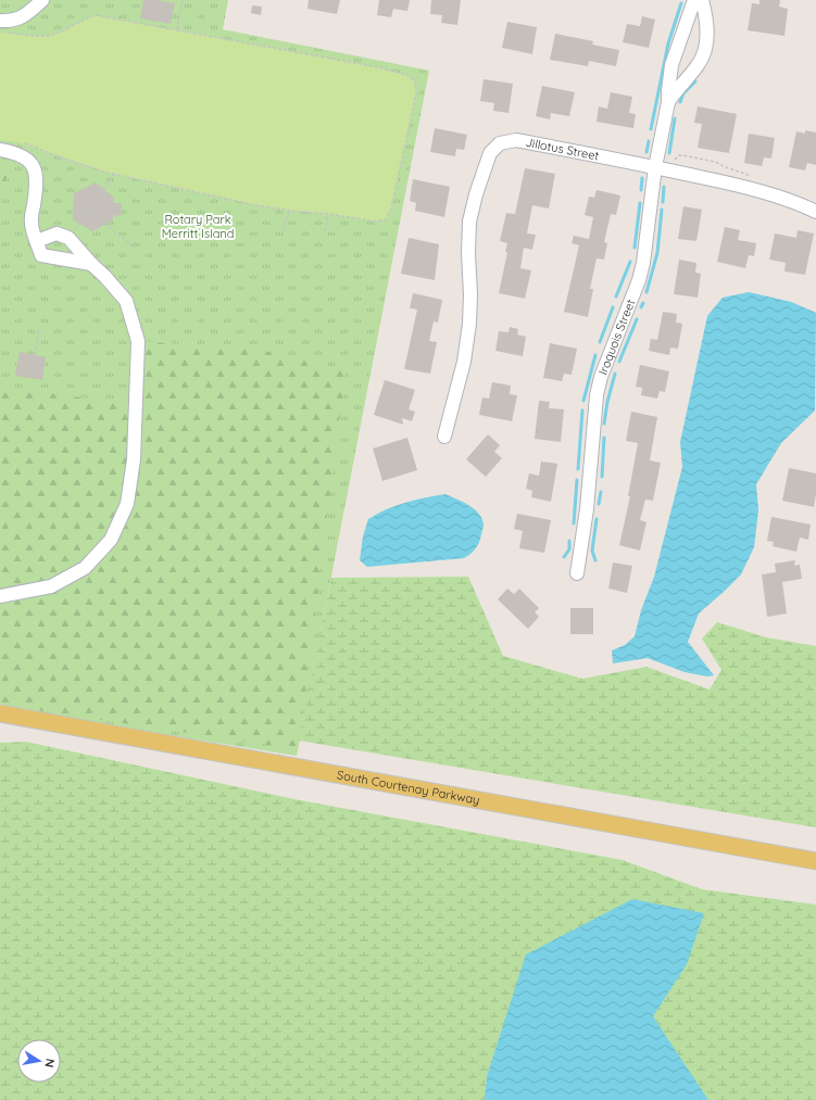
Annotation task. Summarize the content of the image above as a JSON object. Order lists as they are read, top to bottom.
{
  "streets": {
    "main road": ["South Courtenay Parkway"],
    "street": ["Jillotus Street", "Iroquois Street"]
  },
  "crossings": [
    ["Jillotus Street", "Iroquois Street"]
  ],
  "parks": ["Rotary Park Merritt Island"],
  "north": "right"
}
